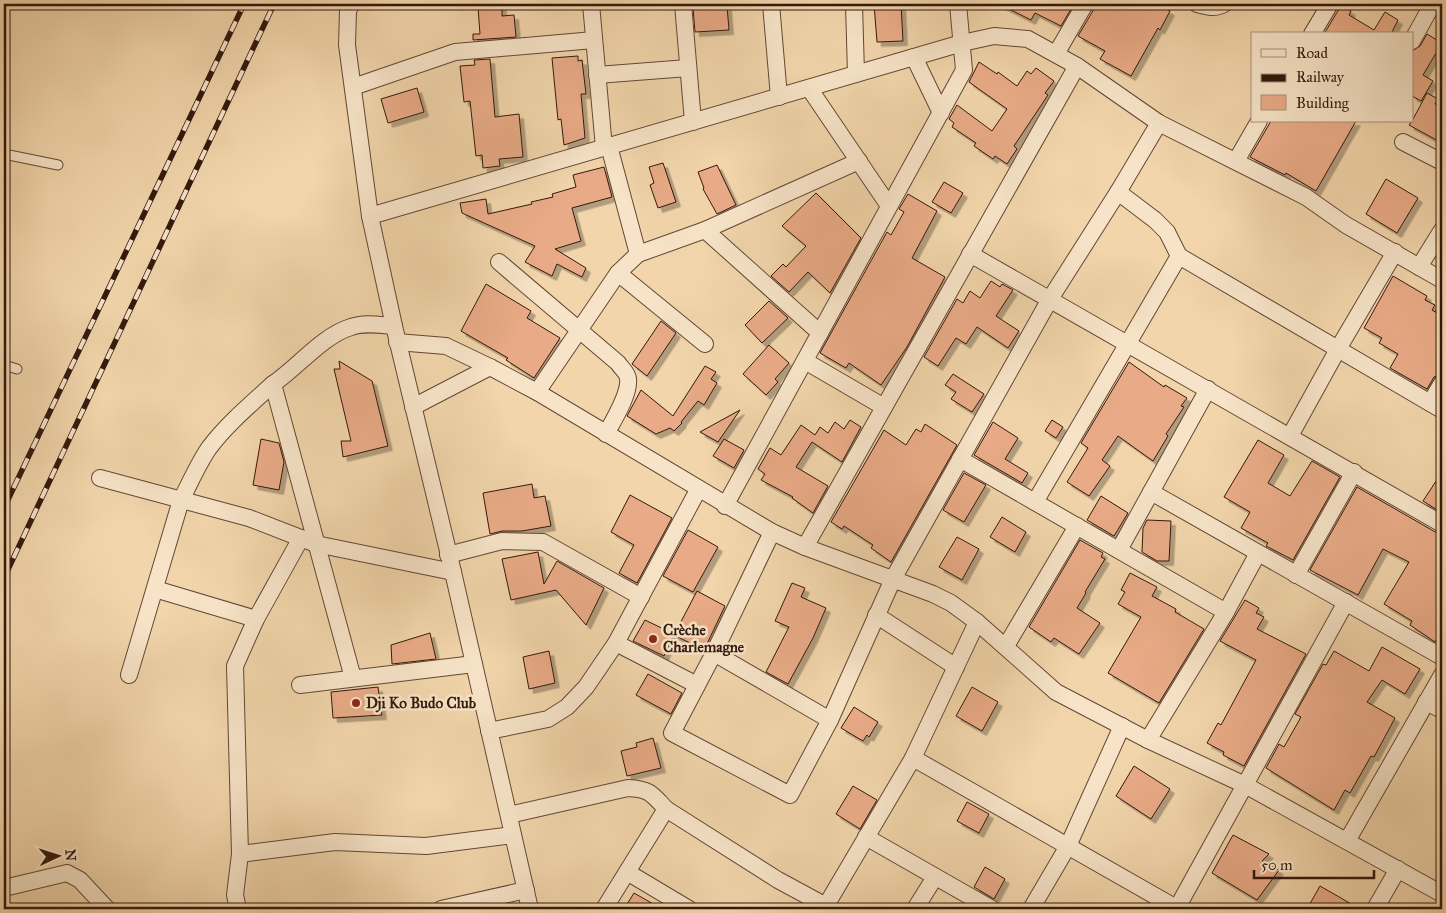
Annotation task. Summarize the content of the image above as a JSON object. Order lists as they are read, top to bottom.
{
  "places": ["Crèche Charlemagne", "Dji Ko Budo Club"],
  "legend": ["Road", "Railway", "Building"],
  "scale_bar": "50 m",
  "north": "right"
}
